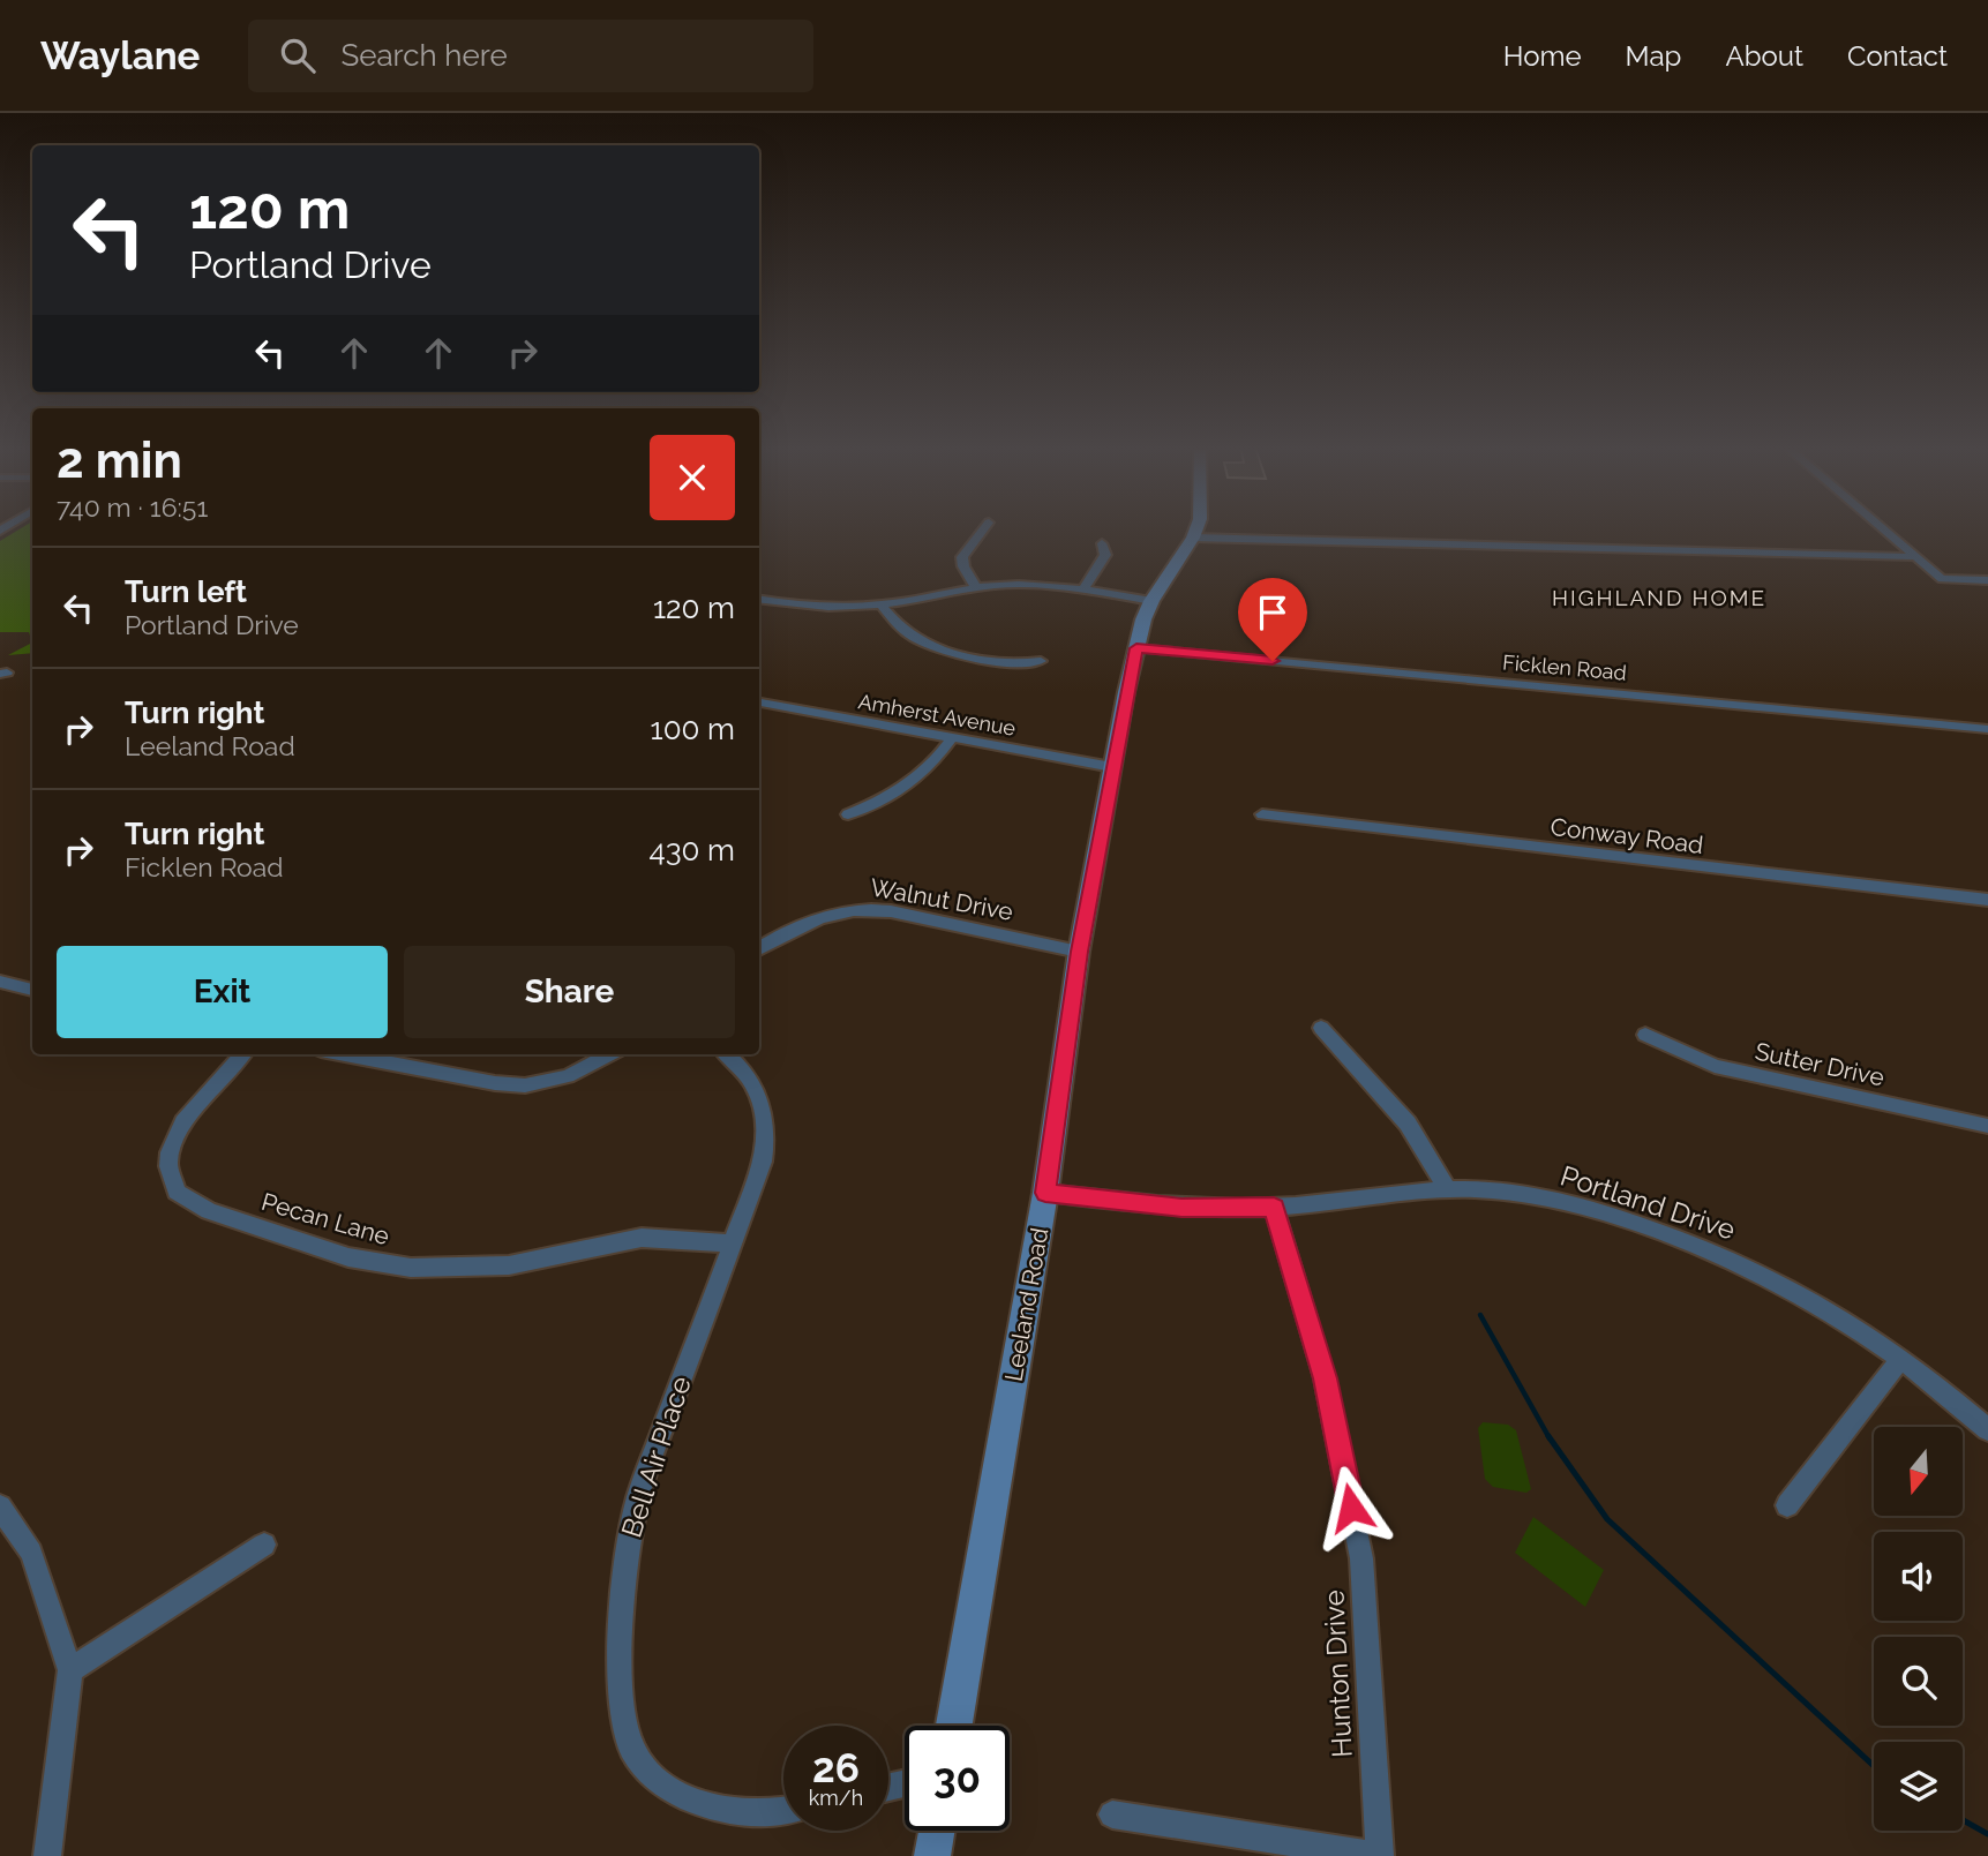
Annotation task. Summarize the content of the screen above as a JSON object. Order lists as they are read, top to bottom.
{
  "streets": {
    "main road": ["Leeland Road"],
    "street": [
      "Ficklen Road",
      "Amherst Avenue",
      "Conway Road",
      "Walnut Drive",
      "Sutter Drive",
      "Portland Drive",
      "Pecan Lane",
      "Bell Air Place",
      "Hunton Drive"
    ]
  },
  "crossings": [
    ["Ficklen Road", "Leeland Road"],
    ["Amherst Avenue", "Leeland Road"],
    ["Walnut Drive", "Leeland Road"],
    ["Portland Drive", "Leeland Road"],
    ["Portland Drive", "Hunton Drive"],
    ["Pecan Lane", "Bell Air Place"]
  ],
  "districts": ["HIGHLAND HOME"],
  "north": "bottom",
  "page": {
    "header": "Waylane",
    "search": "Search here",
    "nav": [
      "Home",
      "Map",
      "About",
      "Contact"
    ],
    "turn": ["120 m", "Portland Drive"],
    "heading": ["2 min", "740 m · 16:51"],
    "list": [
      {
        "name": "Turn left",
        "note": "Portland Drive",
        "value": "120 m"
      },
      {
        "name": "Turn right",
        "note": "Leeland Road",
        "value": "100 m"
      },
      {
        "name": "Turn right",
        "note": "Ficklen Road",
        "value": "430 m"
      }
    ],
    "buttons": ["Exit", "Share"],
    "speed": "26 km/h",
    "limit": "30"
  }
}
